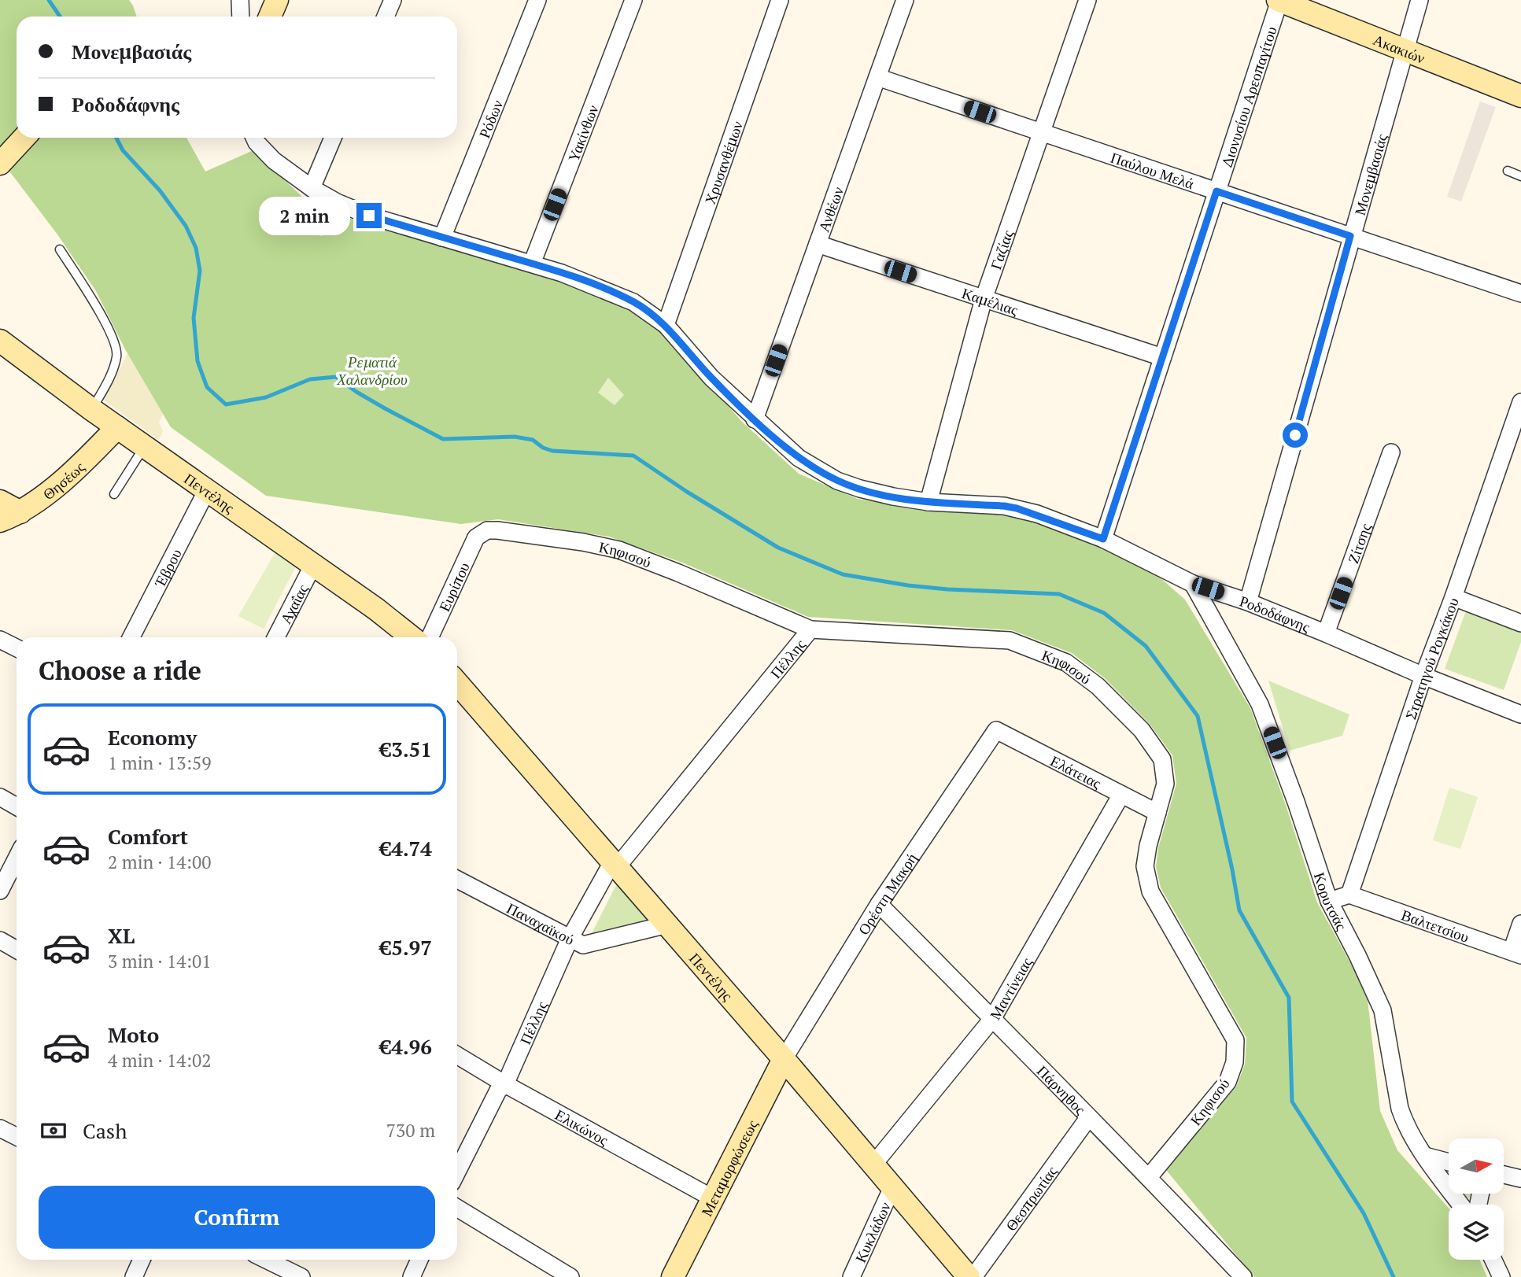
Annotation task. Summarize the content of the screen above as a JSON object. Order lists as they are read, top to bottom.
{
  "streets": {
    "main road": [
      "Ακακιών",
      "Θησέως",
      "Πεντέλης",
      "Μεταμορφώσεως"
    ],
    "street": [
      "Διονυσίου Αρεοπαγίτου",
      "Ρόδων",
      "Υακίνθων",
      "Χρυσανθέμων",
      "Παύλου Μελά",
      "Μονεμβασιάς",
      "Ανθέων",
      "Γαζίας",
      "Καμέλιας",
      "Ζίτσης",
      "Κηφισού",
      "Έβρου",
      "Ευρίπου",
      "Αχαΐας",
      "Ροδοδάφνης",
      "Πέλλης",
      "Στρατηγού Ρογκάκου",
      "Ελάτειας",
      "Ορέστη Μακρή",
      "Κορυτσάς",
      "Παναχαϊκού",
      "Βαλτετσίου",
      "Μαντίνειας",
      "Πάρνηθος",
      "Ελικώνος",
      "Θεσπρωτίας",
      "Κυκλάδων"
    ]
  },
  "crossings": [
    ["Ακακιών", "Διονυσίου Αρεοπαγίτου"],
    ["Ακακιών", "Μονεμβασιάς"],
    ["Διονυσίου Αρεοπαγίτου", "Παύλου Μελά"],
    ["Διονυσίου Αρεοπαγίτου", "Καμέλιας"],
    ["Διονυσίου Αρεοπαγίτου", "Ροδοδάφνης"],
    ["Ρόδων", "Ροδοδάφνης"],
    ["Υακίνθων", "Ροδοδάφνης"],
    ["Χρυσανθέμων", "Ροδοδάφνης"],
    ["Παύλου Μελά", "Μονεμβασιάς"],
    ["Παύλου Μελά", "Ανθέων"],
    ["Παύλου Μελά", "Γαζίας"],
    ["Μονεμβασιάς", "Ροδοδάφνης"],
    ["Ανθέων", "Καμέλιας"],
    ["Ανθέων", "Ροδοδάφνης"],
    ["Γαζίας", "Καμέλιας"],
    ["Γαζίας", "Ροδοδάφνης"],
    ["Θησέως", "Πεντέλης"],
    ["Πεντέλης", "Έβρου"],
    ["Πεντέλης", "Αχαΐας"],
    ["Πεντέλης", "Πέλλης"],
    ["Πεντέλης", "Ορέστη Μακρή"],
    ["Πεντέλης", "Παναχαϊκού"],
    ["Πεντέλης", "Μαντίνειας"],
    ["Πεντέλης", "Μεταμορφώσεως"],
    ["Πεντέλης", "Κυκλάδων"],
    ["Ζίτσης", "Ροδοδάφνης"],
    ["Κηφισού", "Ευρίπου"],
    ["Κηφισού", "Πέλλης"],
    ["Κηφισού", "Ελάτειας"],
    ["Κηφισού", "Πάρνηθος"],
    ["Ροδοδάφνης", "Στρατηγού Ρογκάκου"],
    ["Ροδοδάφνης", "Κορυτσάς"],
    ["Πέλλης", "Παναχαϊκού"],
    ["Πέλλης", "Ελικώνος"],
    ["Στρατηγού Ρογκάκου", "Βαλτετσίου"],
    ["Ελάτειας", "Ορέστη Μακρή"],
    ["Ελάτειας", "Μαντίνειας"],
    ["Ορέστη Μακρή", "Πάρνηθος"],
    ["Ορέστη Μακρή", "Μεταμορφώσεως"],
    ["Μαντίνειας", "Πάρνηθος"],
    ["Πάρνηθος", "Θεσπρωτίας"],
    ["Ελικώνος", "Μεταμορφώσεως"]
  ],
  "parks": ["Ρεματιά Χαλανδρίου"],
  "north": "right",
  "page": {
    "banner": ["Μονεμβασιάς", "Ροδοδάφνης"],
    "bubble": "2 min",
    "heading": "Choose a ride",
    "list": [
      {
        "name": "Economy",
        "note": "1 min · 13:59",
        "value": "€3.51"
      },
      {
        "name": "Comfort",
        "note": "2 min · 14:00",
        "value": "€4.74"
      },
      {
        "name": "XL",
        "note": "3 min · 14:01",
        "value": "€5.97"
      },
      {
        "name": "Moto",
        "note": "4 min · 14:02",
        "value": "€4.96"
      }
    ],
    "pay": ["Cash", "730 m"],
    "buttons": "Confirm"
  }
}
